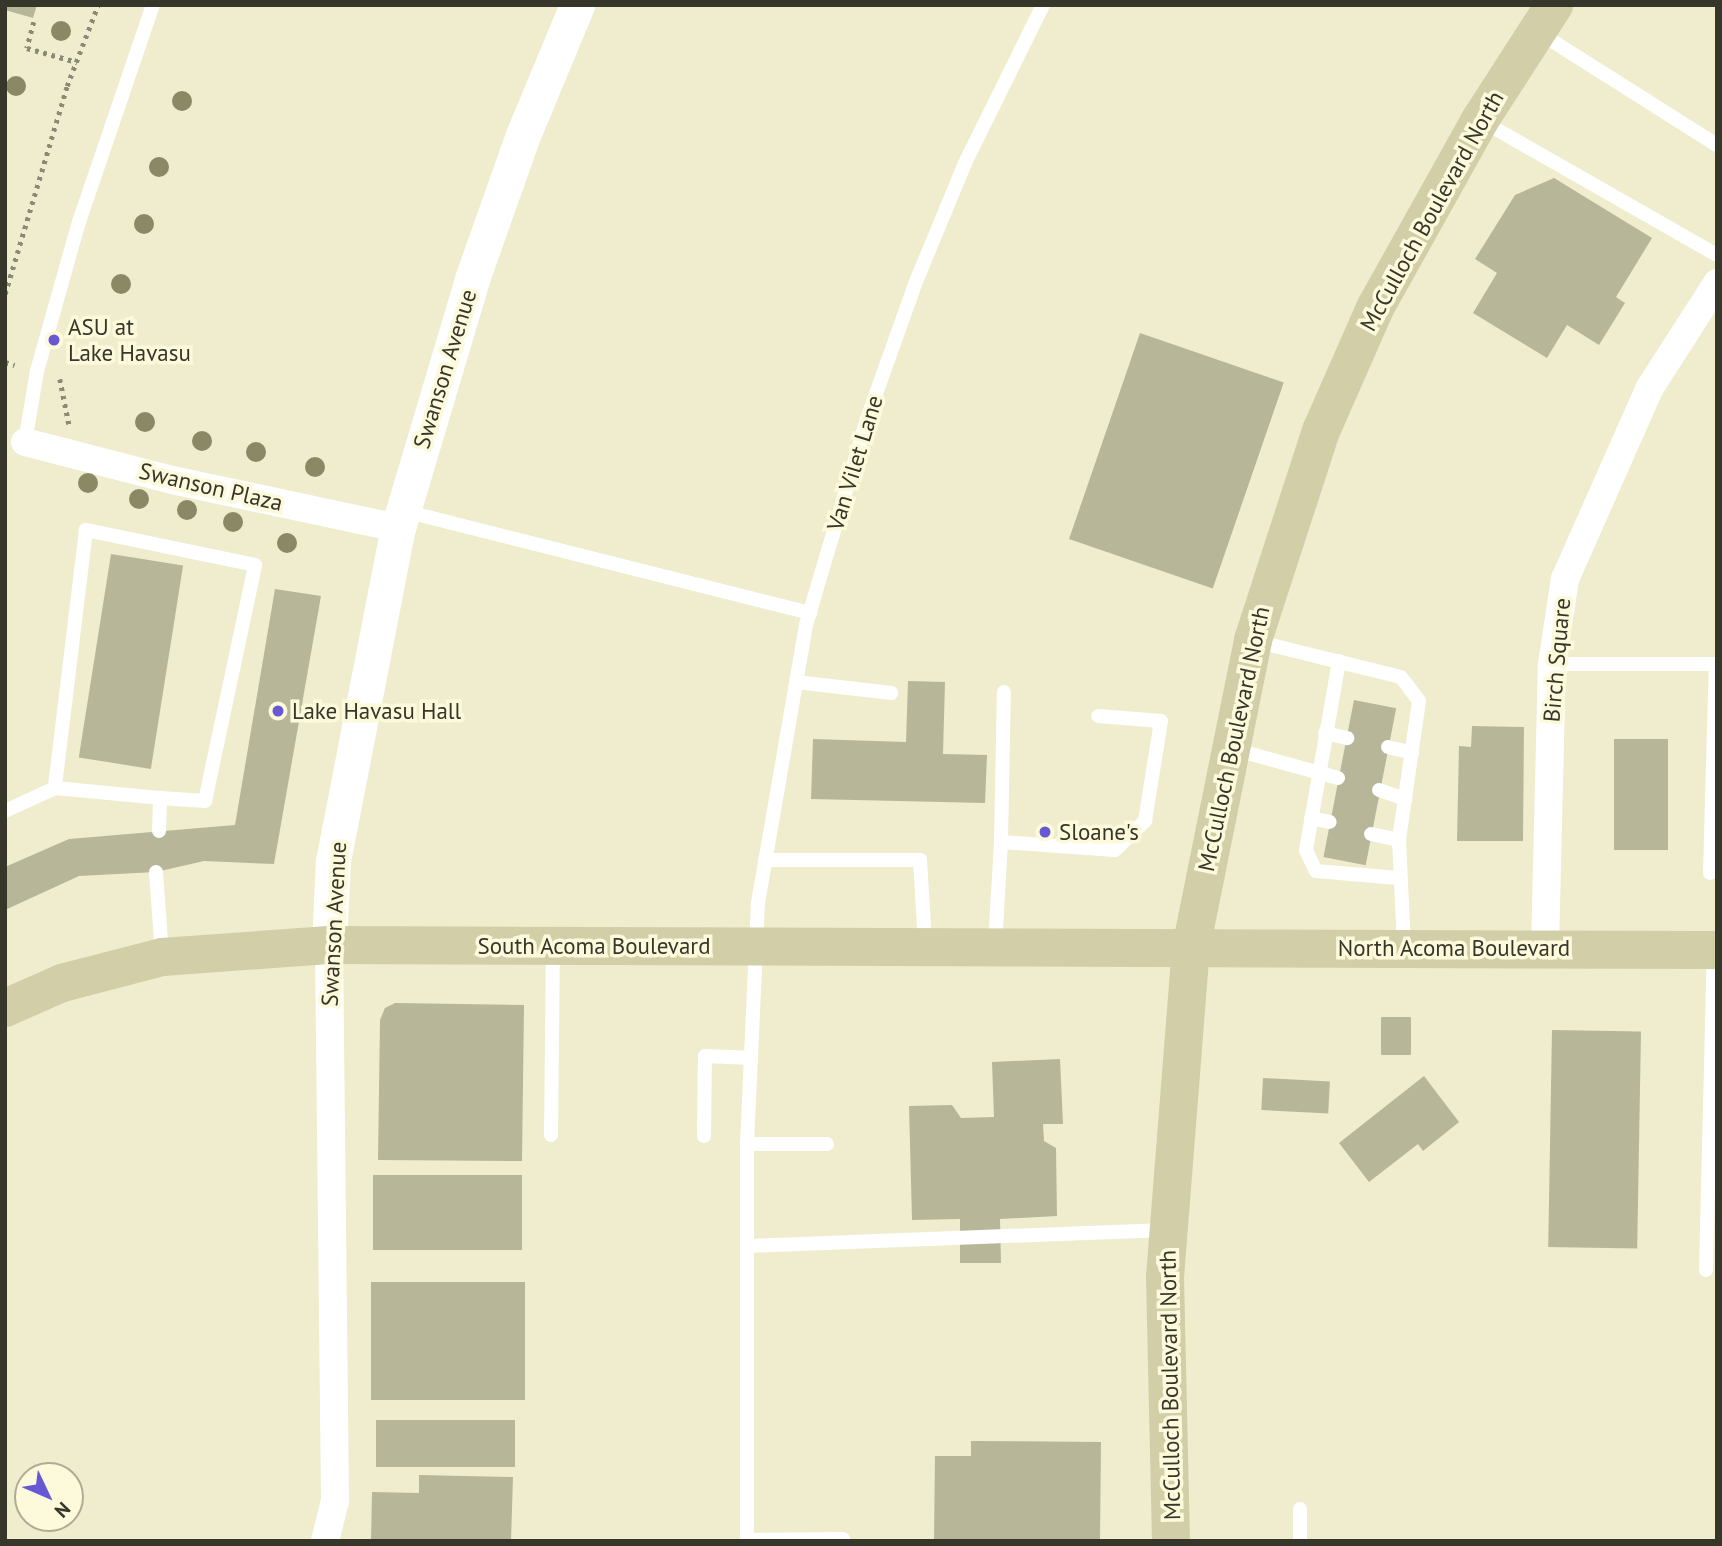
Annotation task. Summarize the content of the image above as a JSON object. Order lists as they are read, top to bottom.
{
  "streets": {
    "main road": ["McCulloch Boulevard North", "South Acoma Boulevard", "North Acoma Boulevard"],
    "street": ["Swanson Avenue", "Swanson Plaza", "Birch Square"],
    "lane": ["Van Vilet Lane"]
  },
  "crossings": [
    ["McCulloch Boulevard North", "South Acoma Boulevard"],
    ["McCulloch Boulevard North", "North Acoma Boulevard"],
    ["Swanson Avenue", "Swanson Plaza"],
    ["Swanson Avenue", "South Acoma Boulevard"],
    ["Van Vilet Lane", "South Acoma Boulevard"],
    ["Birch Square", "North Acoma Boulevard"],
    ["South Acoma Boulevard", "North Acoma Boulevard"]
  ],
  "places": ["ASU at Lake Havasu", "Lake Havasu Hall", "Sloane's"],
  "north": "bottom right"
}
